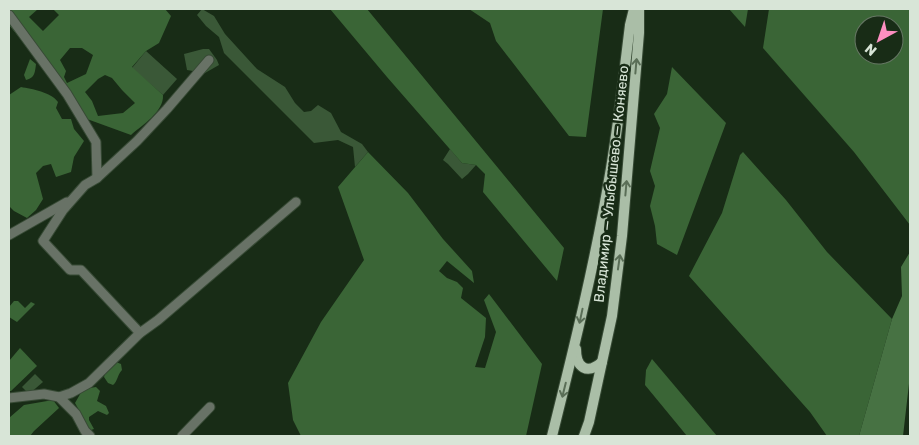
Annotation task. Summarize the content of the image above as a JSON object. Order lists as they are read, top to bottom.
{
  "streets": {
    "main road": ["Владимир — Улыбышево — Коняево"]
  },
  "north": "bottom left"
}
